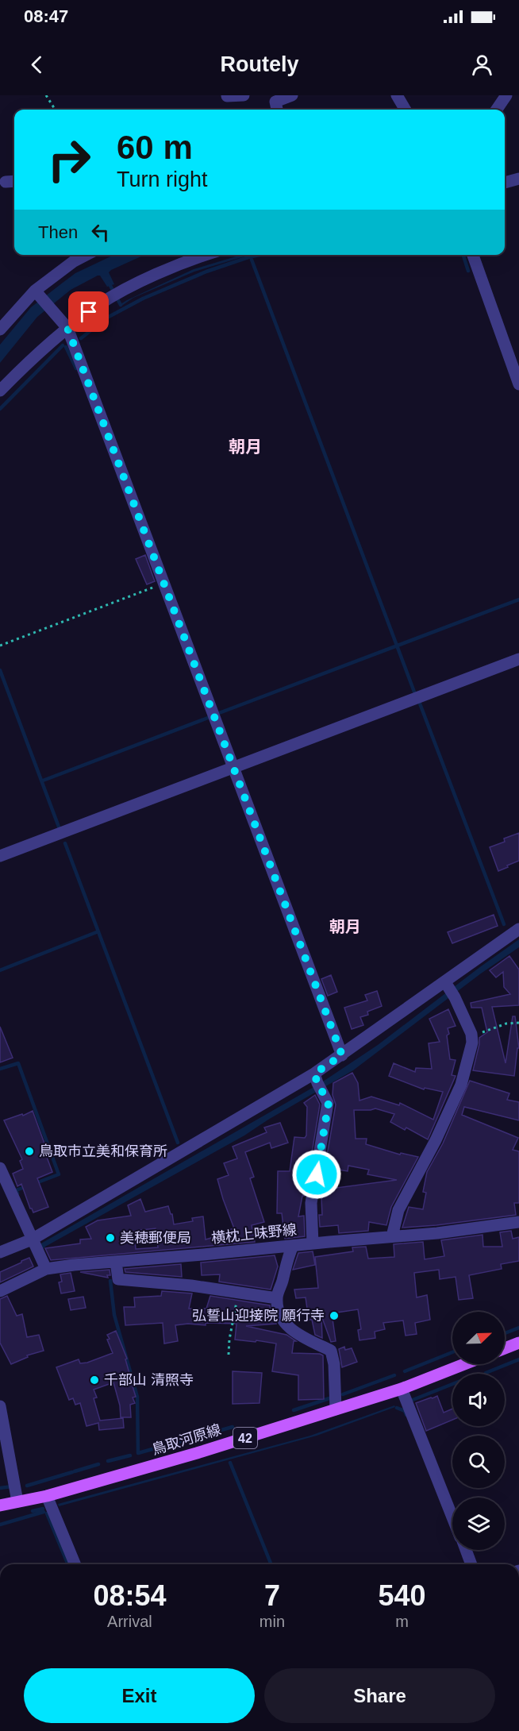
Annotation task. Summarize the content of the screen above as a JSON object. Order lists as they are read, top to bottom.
{
  "streets": {
    "main road": ["42", "鳥取河原線"],
    "street": ["横枕上味野線"]
  },
  "districts": ["朝月", "朝月"],
  "places": [
    "鳥取市立美和保育所",
    "美穂郵便局",
    "弘誓山迎接院 願行寺",
    "千部山 清照寺"
  ],
  "north": "top right",
  "page": {
    "status": "08:47",
    "header": "Routely",
    "turn": ["60 m", "Turn right"],
    "then": "Then",
    "eta": [
      "08:54",
      "Arrival",
      "7",
      "min",
      "540",
      "m"
    ],
    "buttons": ["Exit", "Share"]
  }
}
